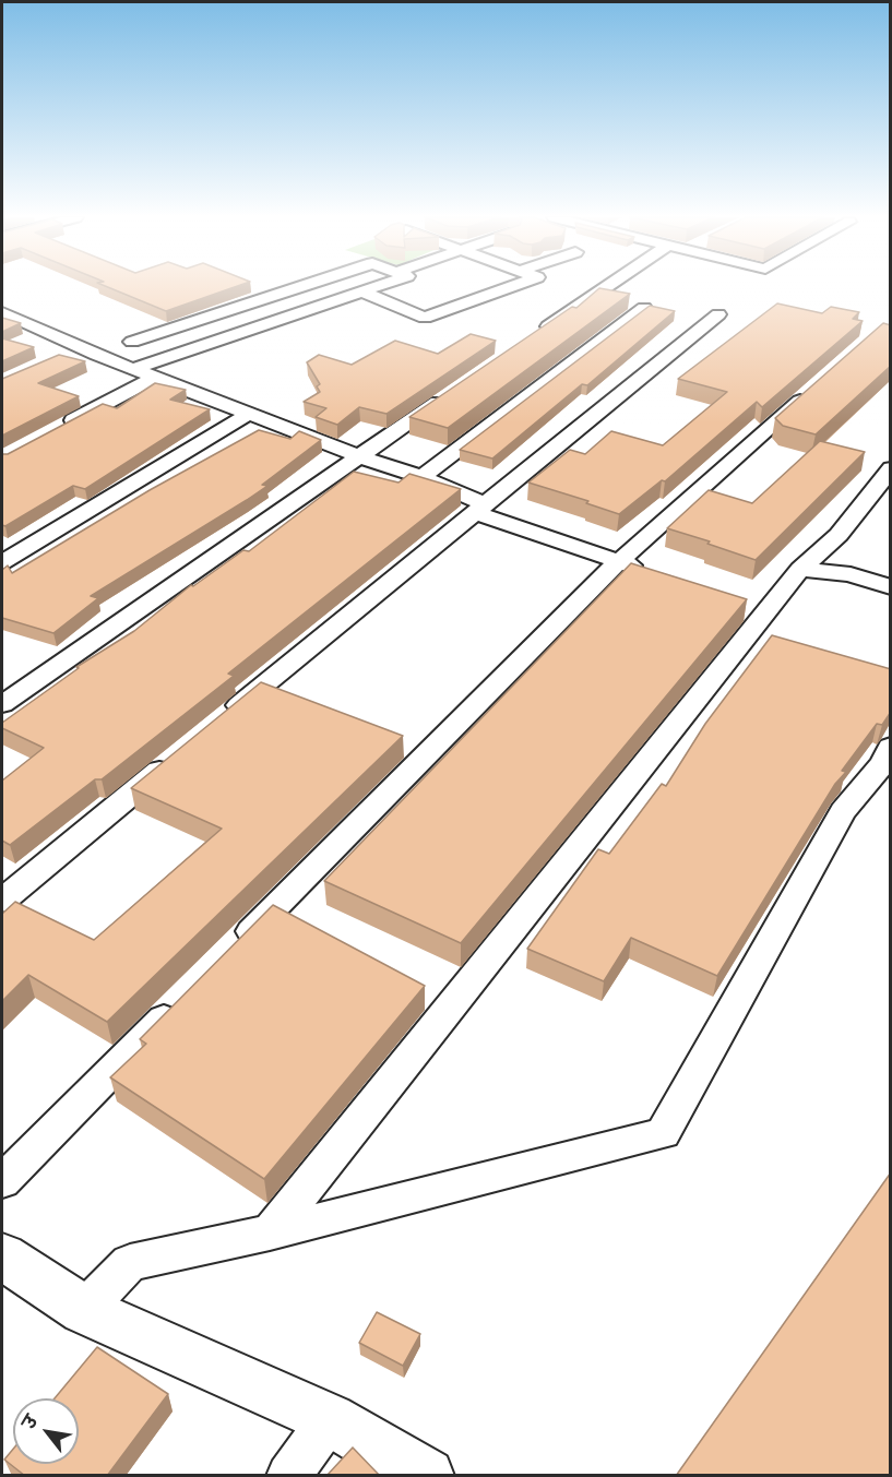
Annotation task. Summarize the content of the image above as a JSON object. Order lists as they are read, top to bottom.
{
  "north": "top left"
}
